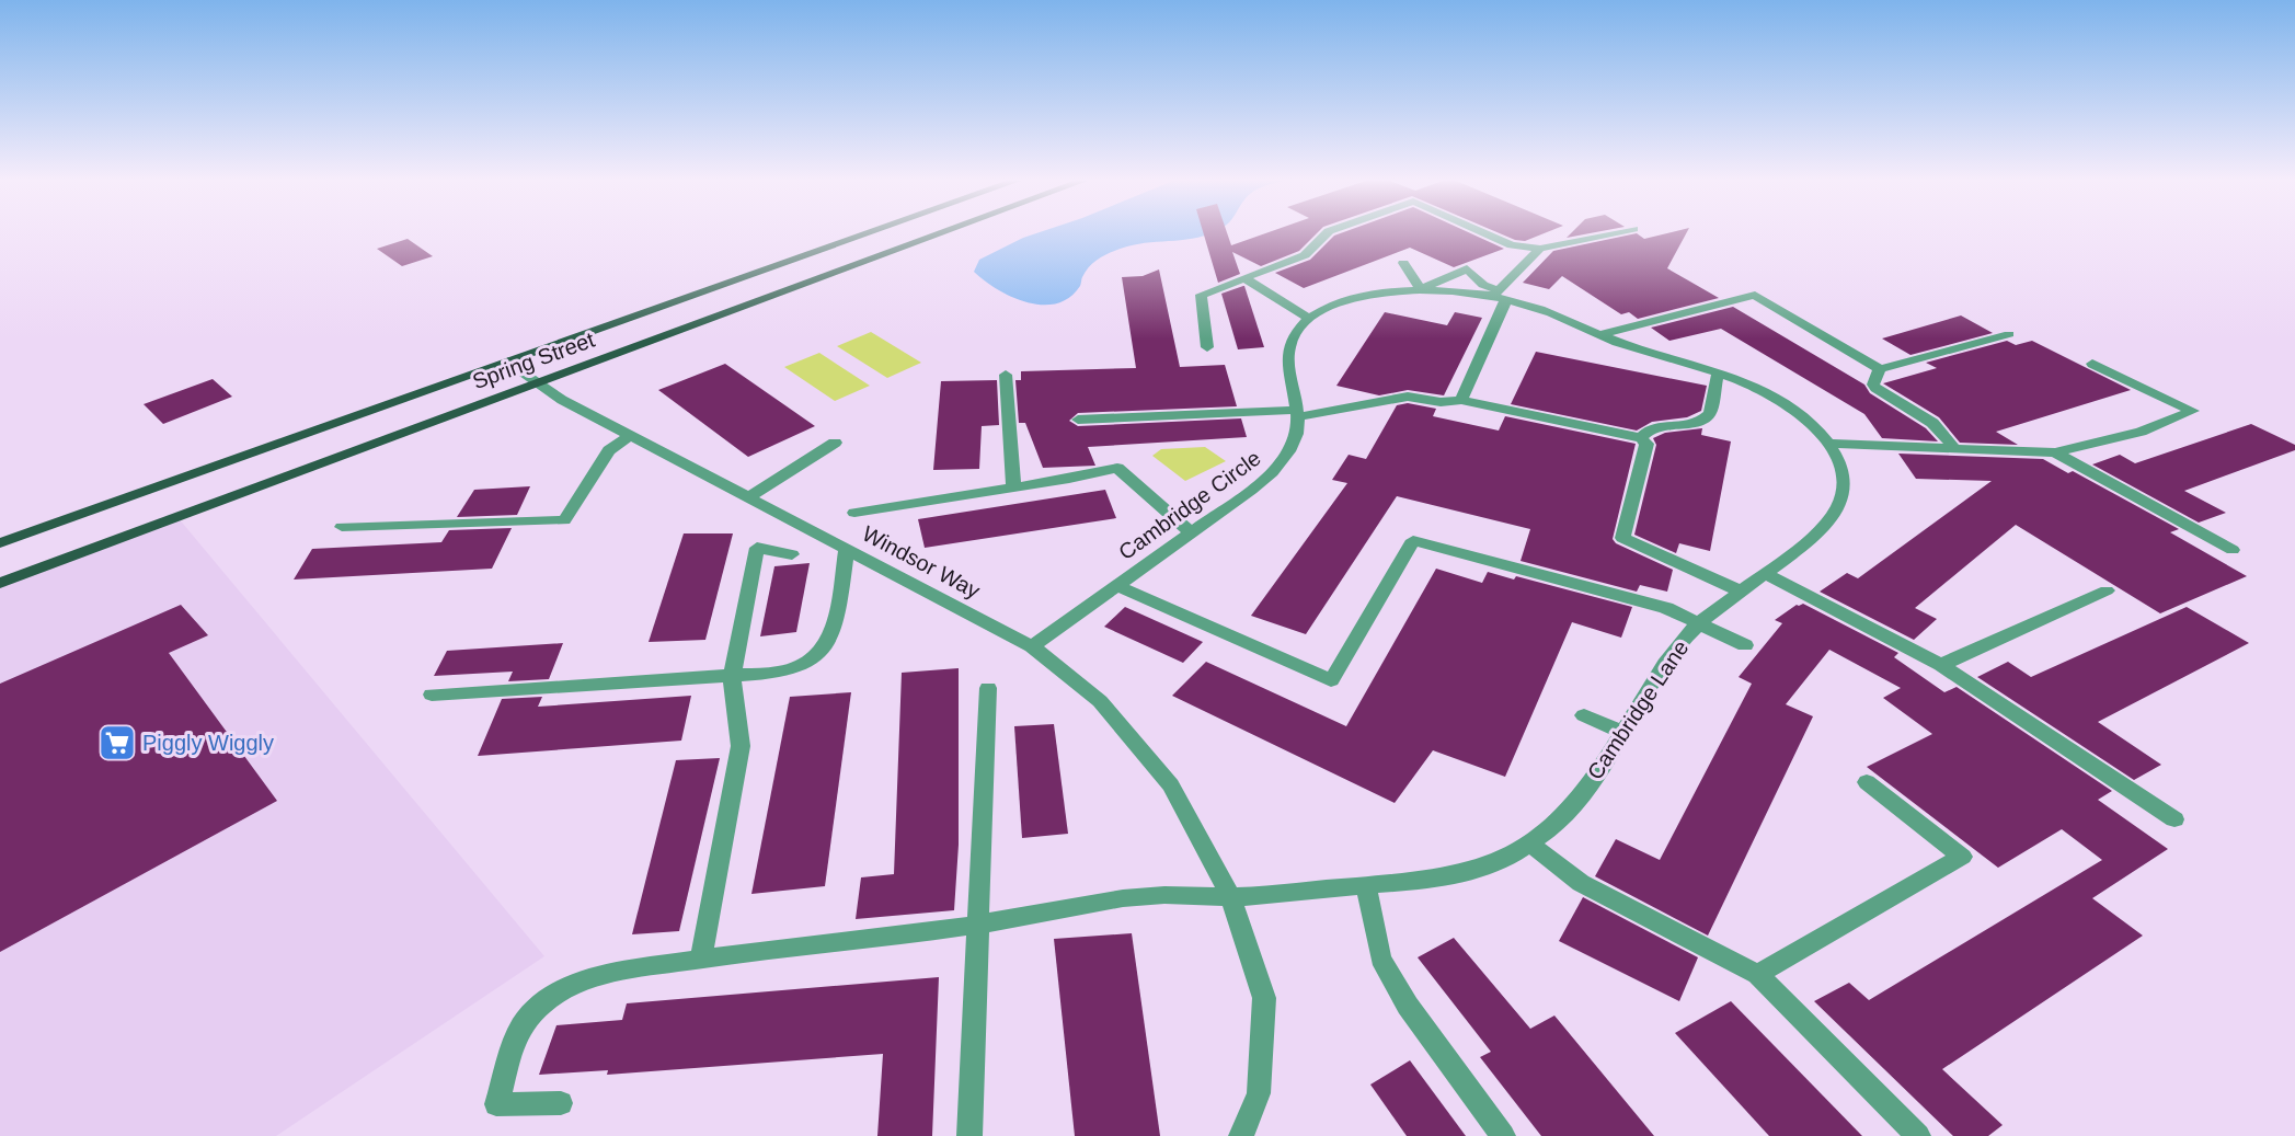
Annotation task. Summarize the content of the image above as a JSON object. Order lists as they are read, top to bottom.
{
  "streets": {
    "main road": ["Spring Street"],
    "street": ["Cambridge Circle", "Windsor Way", "Cambridge Lane"]
  },
  "crossings": [
    ["Spring Street", "Windsor Way"],
    ["Cambridge Circle", "Windsor Way"],
    ["Windsor Way", "Cambridge Lane"]
  ],
  "places": {
    "supermarket": ["Piggly Wiggly"]
  }
}
